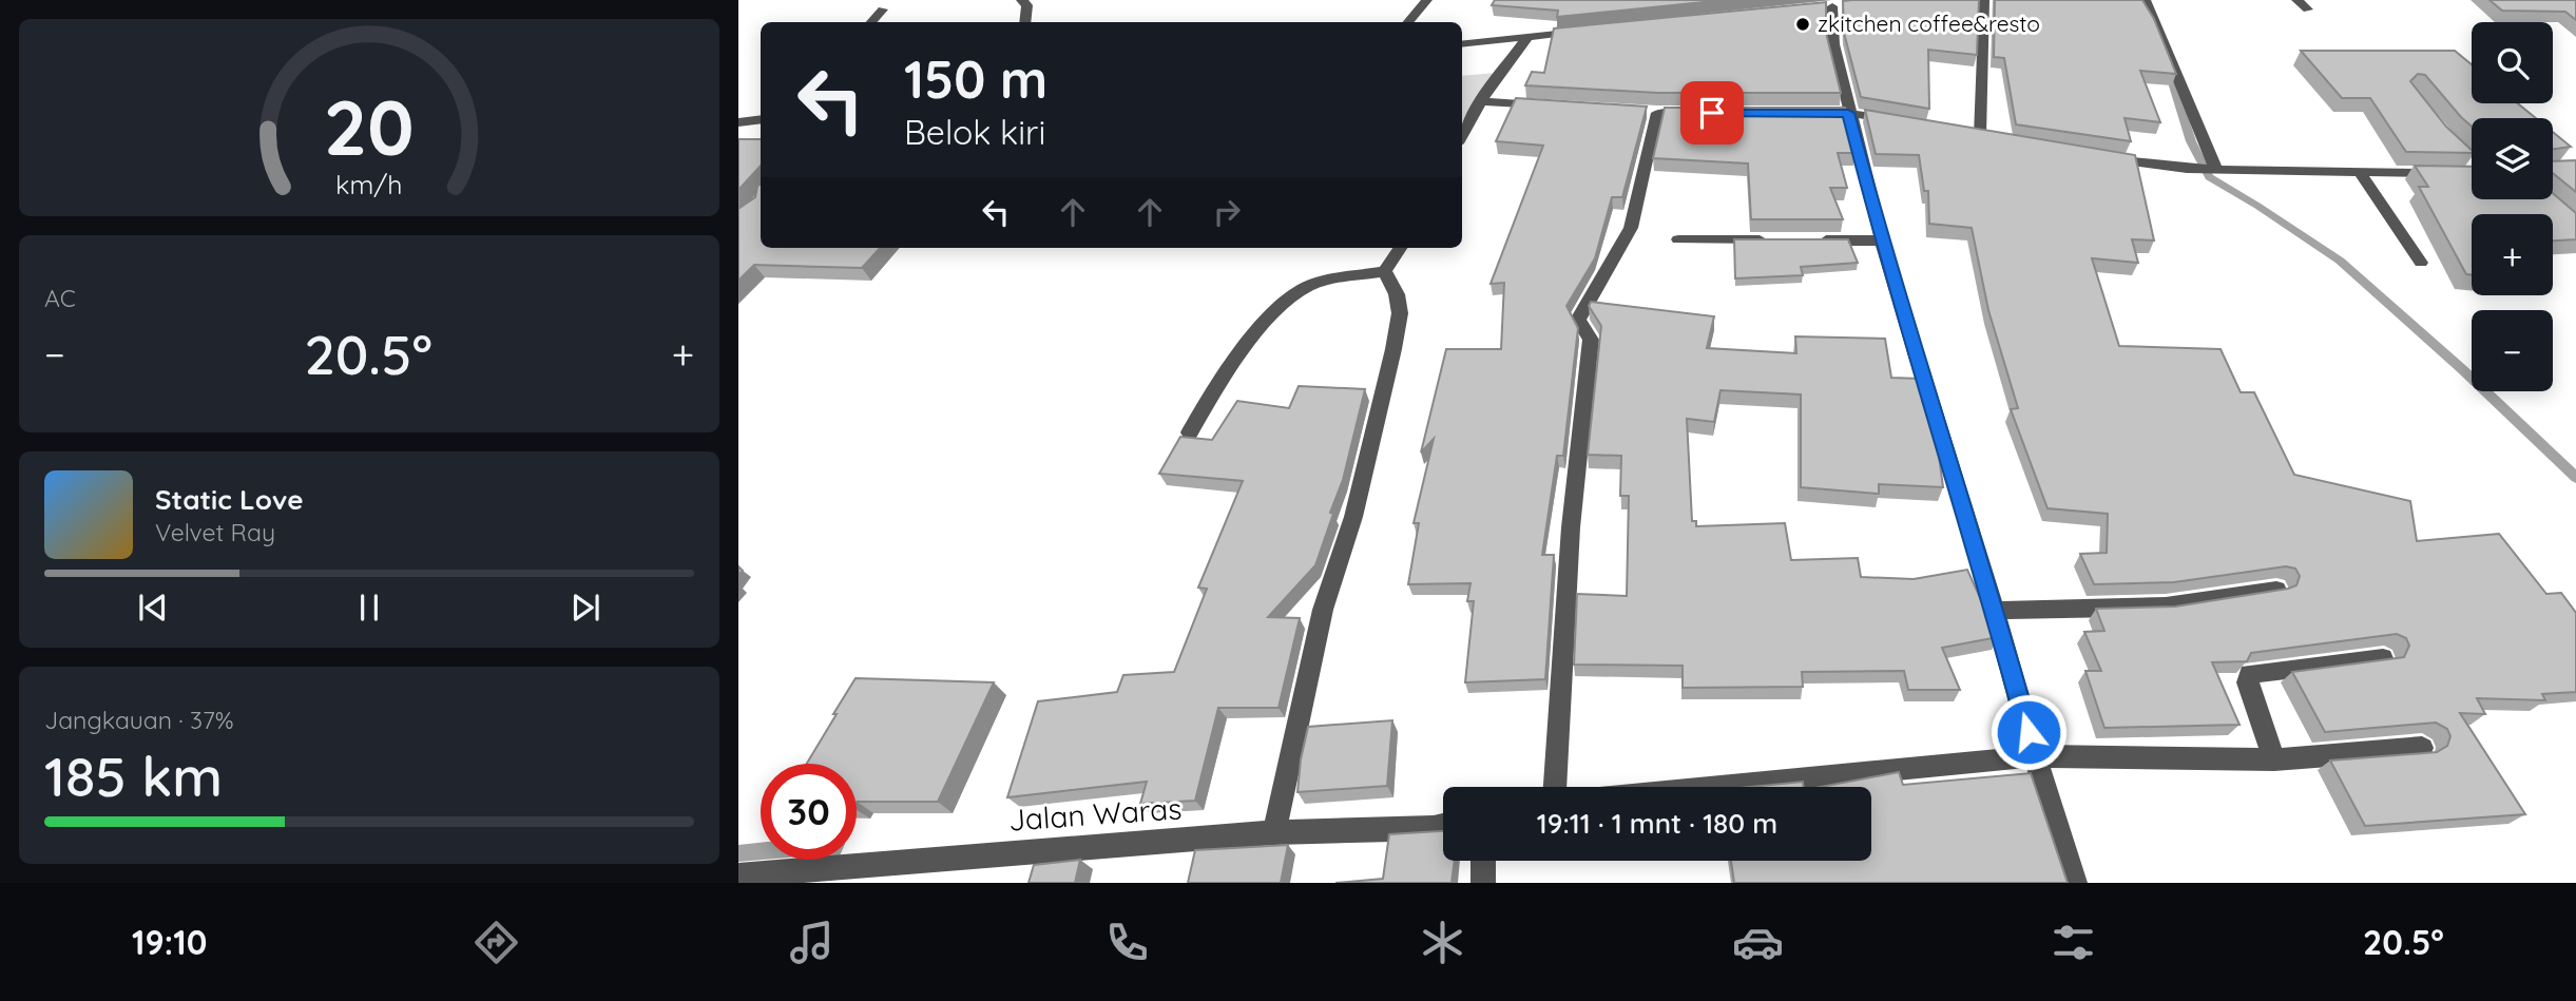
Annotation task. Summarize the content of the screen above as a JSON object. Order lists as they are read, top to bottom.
{
  "streets": {
    "street": ["Jalan Waras"]
  },
  "places": ["zkitchen coffee&resto"],
  "page": {
    "map_buttons": ["+", "−"],
    "turn": ["150 m", "Belok kiri"],
    "tile": [
      "AC",
      ["Jangkauan · 37%", "185 km"]
    ],
    "heat": ["−", "20.5°", "+"],
    "song": ["Static Love", "Velvet Ray"],
    "limit": "30",
    "trip": "19:11 · 1 mnt · 180 m",
    "tabs": ["19:10", "20.5°"],
    "gauge": ["20", "km/h"]
  }
}
